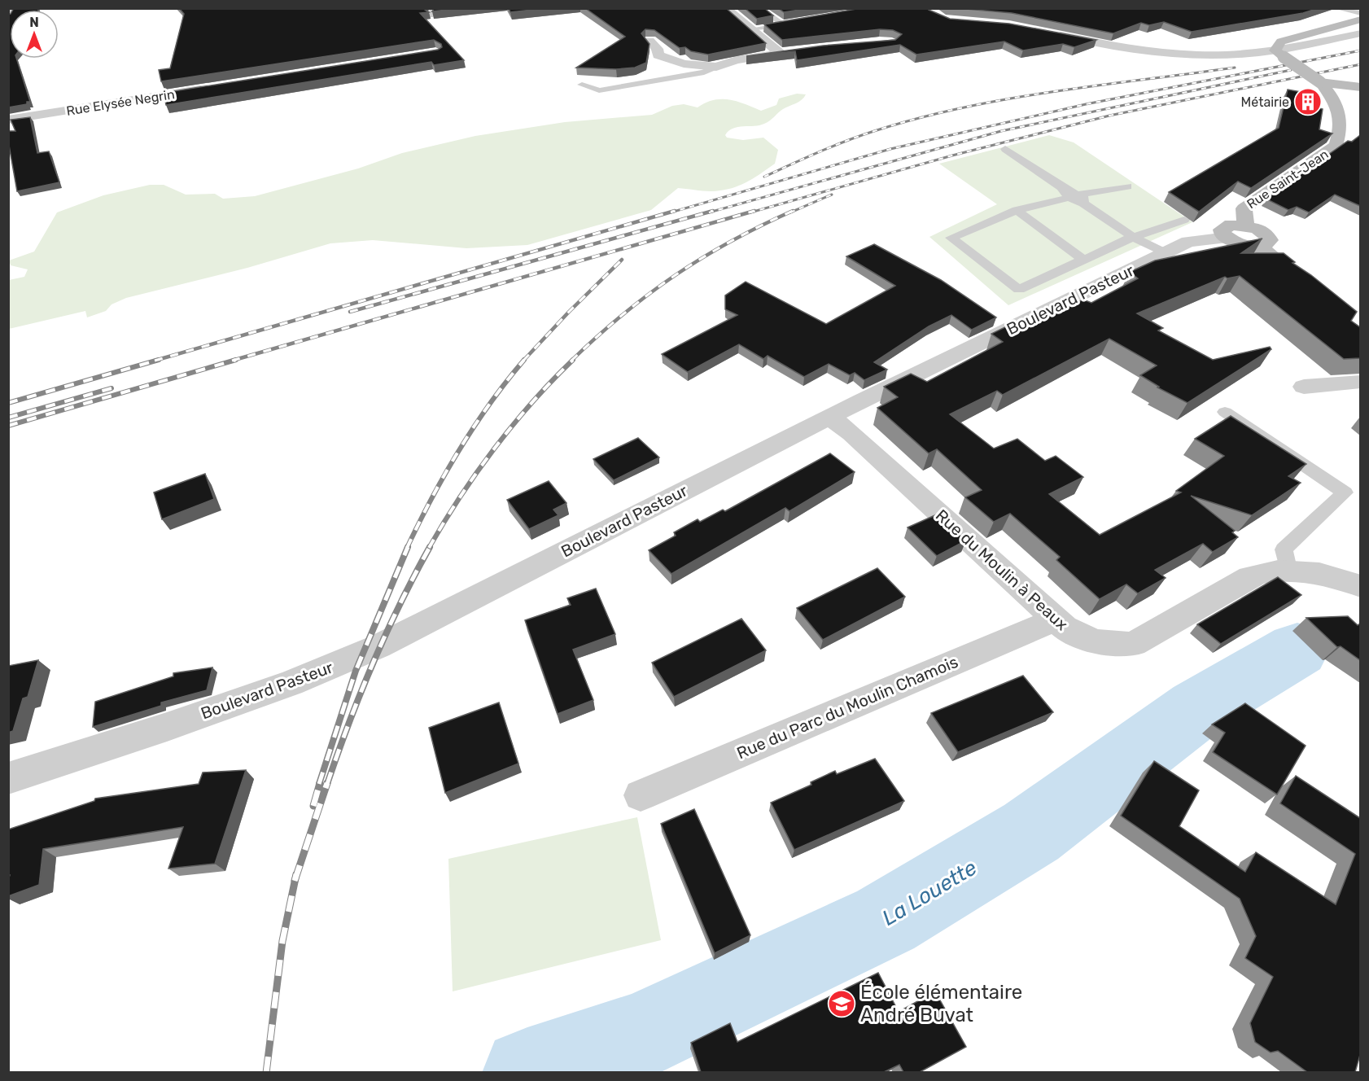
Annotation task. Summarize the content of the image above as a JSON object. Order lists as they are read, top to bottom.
{
  "streets": {
    "street": [
      "Rue Elysée Negrin",
      "Rue Saint-Jean",
      "Boulevard Pasteur",
      "Rue du Moulin à Peaux",
      "Rue du Parc du Moulin Chamois"
    ]
  },
  "crossings": [
    ["Rue Saint-Jean", "Boulevard Pasteur"],
    ["Boulevard Pasteur", "Rue du Moulin à Peaux"],
    ["Rue du Moulin à Peaux", "Rue du Parc du Moulin Chamois"]
  ],
  "water": ["La Louette"],
  "places": {
    "building": ["Métairie"],
    "school or university": ["École élémentaire André Buvat"]
  },
  "north": "top"
}
